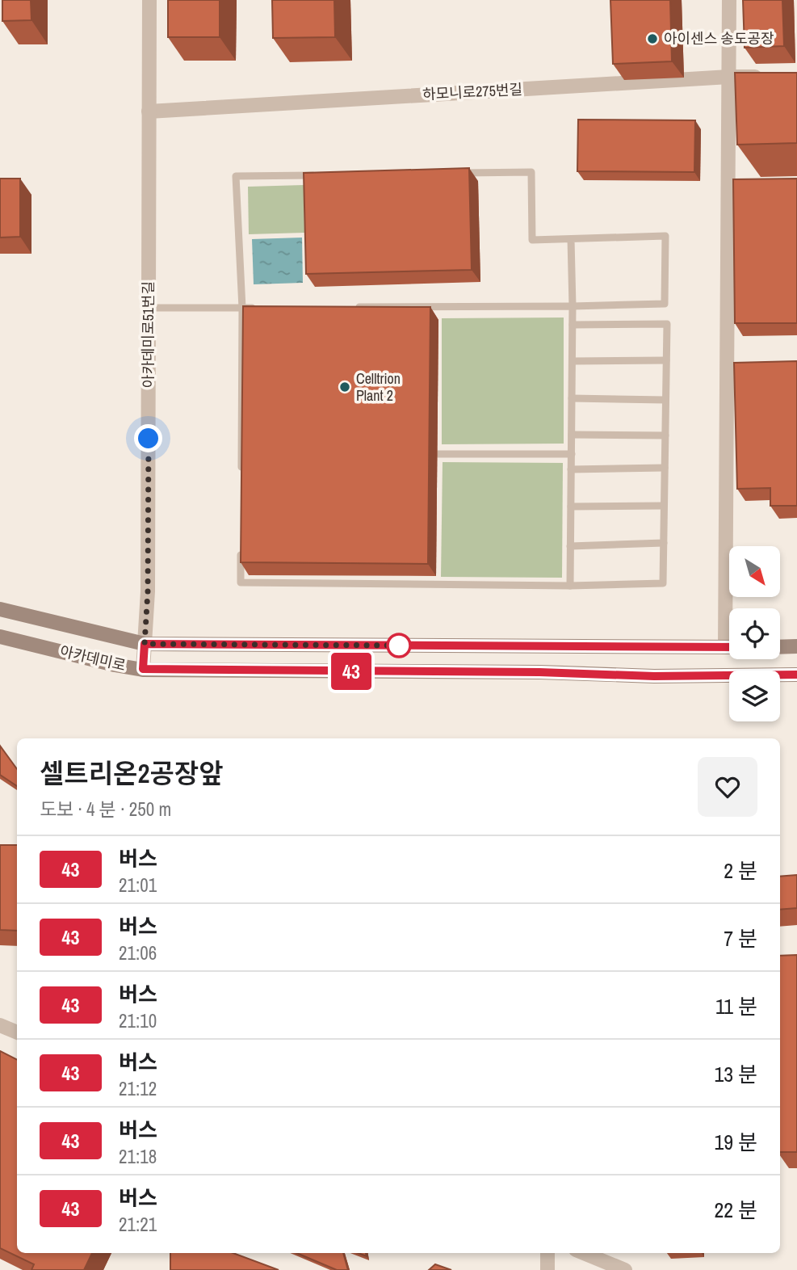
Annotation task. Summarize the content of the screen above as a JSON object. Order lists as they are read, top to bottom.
{
  "streets": {
    "main road": ["아카데미로"],
    "street": ["하모니로275번길", "아카데미로51번길"]
  },
  "crossings": [
    ["하모니로275번길", "아카데미로51번길"],
    ["아카데미로51번길", "아카데미로"]
  ],
  "places": ["아이센스 송도공장", "Celltrion Plant 2"],
  "lines": ["bus line 43"],
  "north": "bottom right",
  "page": {
    "on_map": "43",
    "heading": ["셀트리온2공장앞", "도보 · 4 분 · 250 m"],
    "list": [
      {
        "mark": "43",
        "name": "버스",
        "note": "21:01",
        "value": "2 분"
      },
      {
        "mark": "43",
        "name": "버스",
        "note": "21:06",
        "value": "7 분"
      },
      {
        "mark": "43",
        "name": "버스",
        "note": "21:10",
        "value": "11 분"
      },
      {
        "mark": "43",
        "name": "버스",
        "note": "21:12",
        "value": "13 분"
      },
      {
        "mark": "43",
        "name": "버스",
        "note": "21:18",
        "value": "19 분"
      },
      {
        "mark": "43",
        "name": "버스",
        "note": "21:21",
        "value": "22 분"
      }
    ]
  }
}
